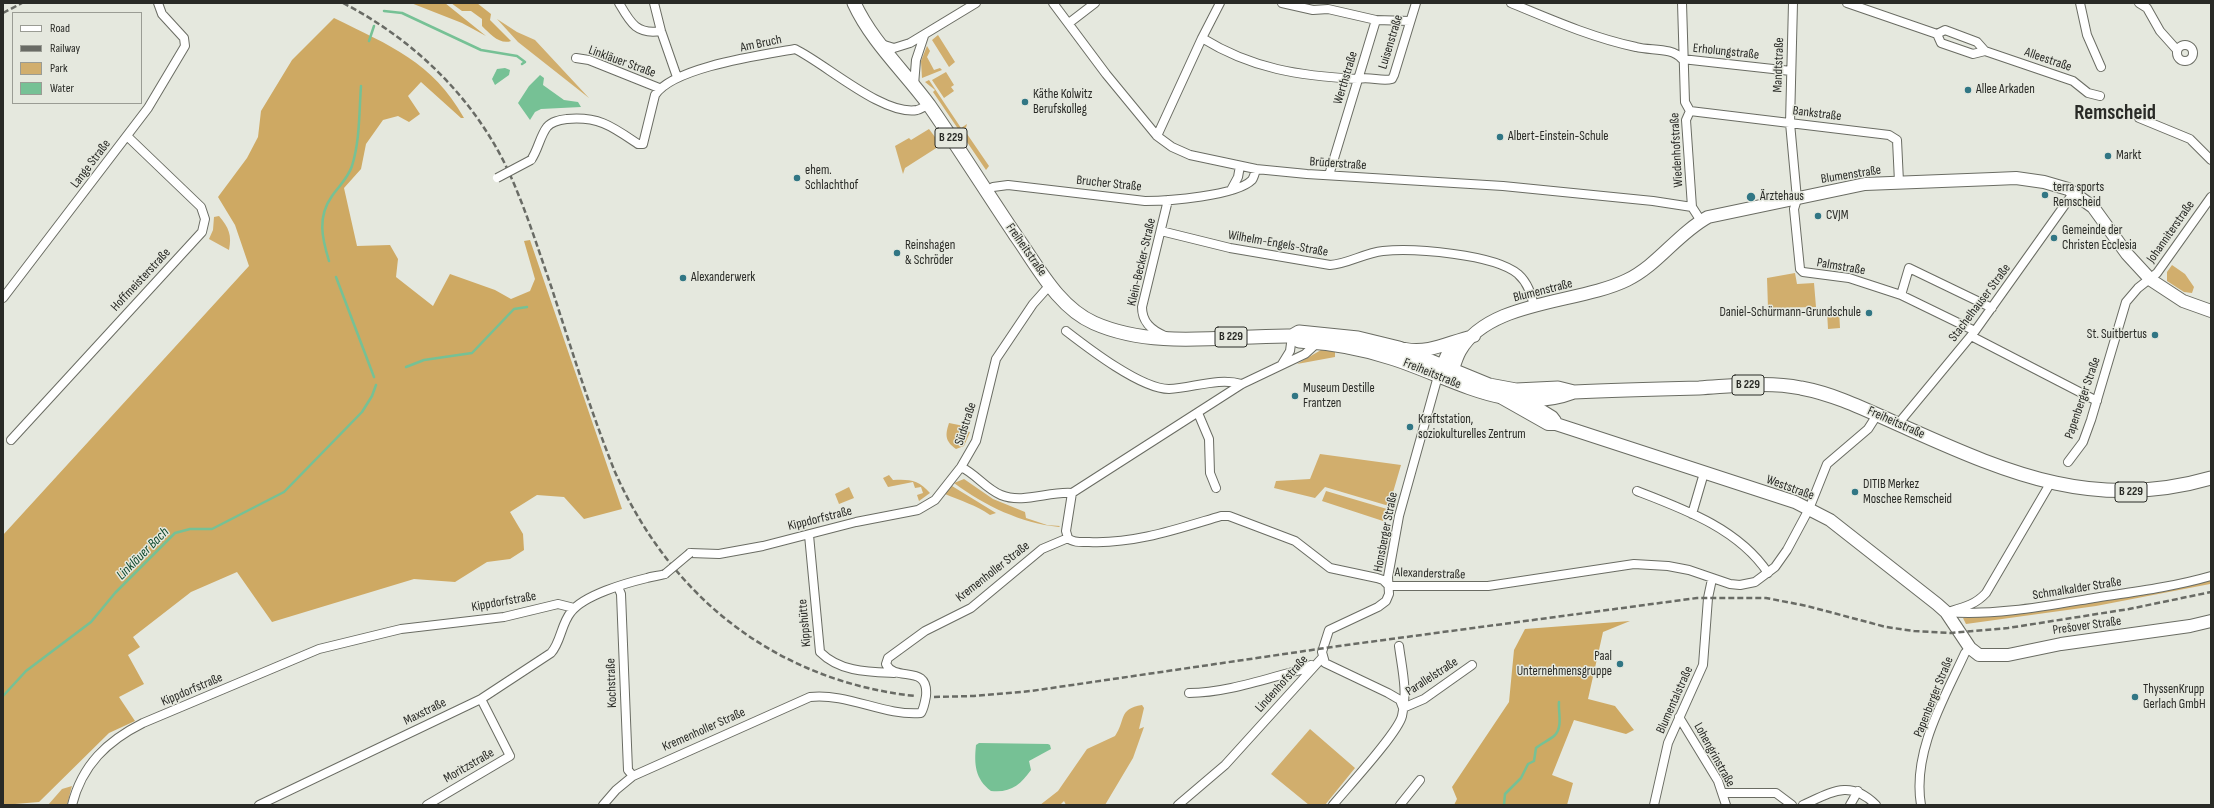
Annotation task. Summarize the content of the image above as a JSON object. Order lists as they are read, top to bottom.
{
  "streets": {
    "main road": ["B 229", "Freiheitstraße"],
    "street": [
      "Luisenstraße",
      "Am Bruch",
      "Erholungstraße",
      "Alleestraße",
      "Linkläuer Straße",
      "Mandtstraße",
      "Werthstraße",
      "Bankstraße",
      "Wiedenhofstraße",
      "Lange Straße",
      "Brüderstraße",
      "Blumenstraße",
      "Brucher Straße",
      "Johanniterstraße",
      "Wilhelm-Engels-Straße",
      "Klein-Becker-Straße",
      "Palmstraße",
      "Hoffmeisterstraße",
      "Stachelhauser Straße",
      "Papenberger Straße",
      "Südstraße",
      "Weststraße",
      "Kippdorfstraße",
      "Honsberger Straße",
      "Kremenholler Straße",
      "Alexanderstraße",
      "Schmalkalder Straße",
      "Kippshütte",
      "Prešover Straße",
      "Parallelstraße",
      "Kochstraße",
      "Lindenhofstraße",
      "Blumentalstraße",
      "Maxstraße",
      "Lohengrinstraße",
      "Moritzstraße"
    ]
  },
  "crossings": [
    ["Luisenstraße", "Werthstraße"],
    ["Am Bruch", "Linkläuer Straße"],
    ["Am Bruch", "Freiheitstraße"],
    ["Erholungstraße", "Mandtstraße"],
    ["Erholungstraße", "Wiedenhofstraße"],
    ["Mandtstraße", "Bankstraße"],
    ["Mandtstraße", "Blumenstraße"],
    ["Mandtstraße", "Palmstraße"],
    ["Werthstraße", "Brüderstraße"],
    ["Bankstraße", "Wiedenhofstraße"],
    ["Bankstraße", "Blumenstraße"],
    ["Wiedenhofstraße", "Brüderstraße"],
    ["Wiedenhofstraße", "Blumenstraße"],
    ["Lange Straße", "Hoffmeisterstraße"],
    ["Brüderstraße", "Brucher Straße"],
    ["Blumenstraße", "Wilhelm-Engels-Straße"],
    ["Blumenstraße", "Freiheitstraße"],
    ["Blumenstraße", "Palmstraße"],
    ["Blumenstraße", "Stachelhauser Straße"],
    ["Blumenstraße", "Honsberger Straße"],
    ["Brucher Straße", "Freiheitstraße"],
    ["Brucher Straße", "Klein-Becker-Straße"],
    ["Johanniterstraße", "Papenberger Straße"],
    ["Wilhelm-Engels-Straße", "Klein-Becker-Straße"],
    ["Freiheitstraße", "Klein-Becker-Straße"],
    ["Freiheitstraße", "Stachelhauser Straße"],
    ["Freiheitstraße", "Südstraße"],
    ["Freiheitstraße", "Weststraße"],
    ["Freiheitstraße", "Honsberger Straße"],
    ["Palmstraße", "Stachelhauser Straße"],
    ["Palmstraße", "Papenberger Straße"],
    ["Papenberger Straße", "Weststraße"],
    ["Papenberger Straße", "Prešover Straße"],
    ["Südstraße", "Kippdorfstraße"],
    ["Weststraße", "Schmalkalder Straße"],
    ["Weststraße", "Prešover Straße"],
    ["Kippdorfstraße", "Kippshütte"],
    ["Kippdorfstraße", "Kochstraße"],
    ["Kippdorfstraße", "Maxstraße"],
    ["Honsberger Straße", "Alexanderstraße"],
    ["Honsberger Straße", "Lindenhofstraße"],
    ["Kremenholler Straße", "Alexanderstraße"],
    ["Kremenholler Straße", "Kippshütte"],
    ["Kremenholler Straße", "Kochstraße"],
    ["Alexanderstraße", "Blumentalstraße"],
    ["Blumentalstraße", "Lohengrinstraße"],
    ["Maxstraße", "Moritzstraße"]
  ],
  "districts": ["Remscheid"],
  "water": ["Linkläuer Bach"],
  "places": [
    "Allee Arkaden",
    "Käthe Kolwitz Berufskolleg",
    "Albert-Einstein-Schule",
    "Markt",
    "ehem. Schlachthof",
    "terra sports Remscheid",
    "Ärztehaus",
    "CVJM",
    "Gemeinde der Christen Ecclesia",
    "Reinshagen & Schröder",
    "Alexanderwerk",
    "Daniel-Schürmann-Grundschule",
    "St. Suitbertus",
    "Museum Destille Frantzen",
    "Kraftstation, soziokulturelles Zentrum",
    "DITIB Merkez Moschee Remscheid",
    "Paal Unternehmensgruppe",
    "ThyssenKrupp Gerlach GmbH"
  ],
  "legend": [
    "Road",
    "Railway",
    "Park",
    "Water"
  ]
}
